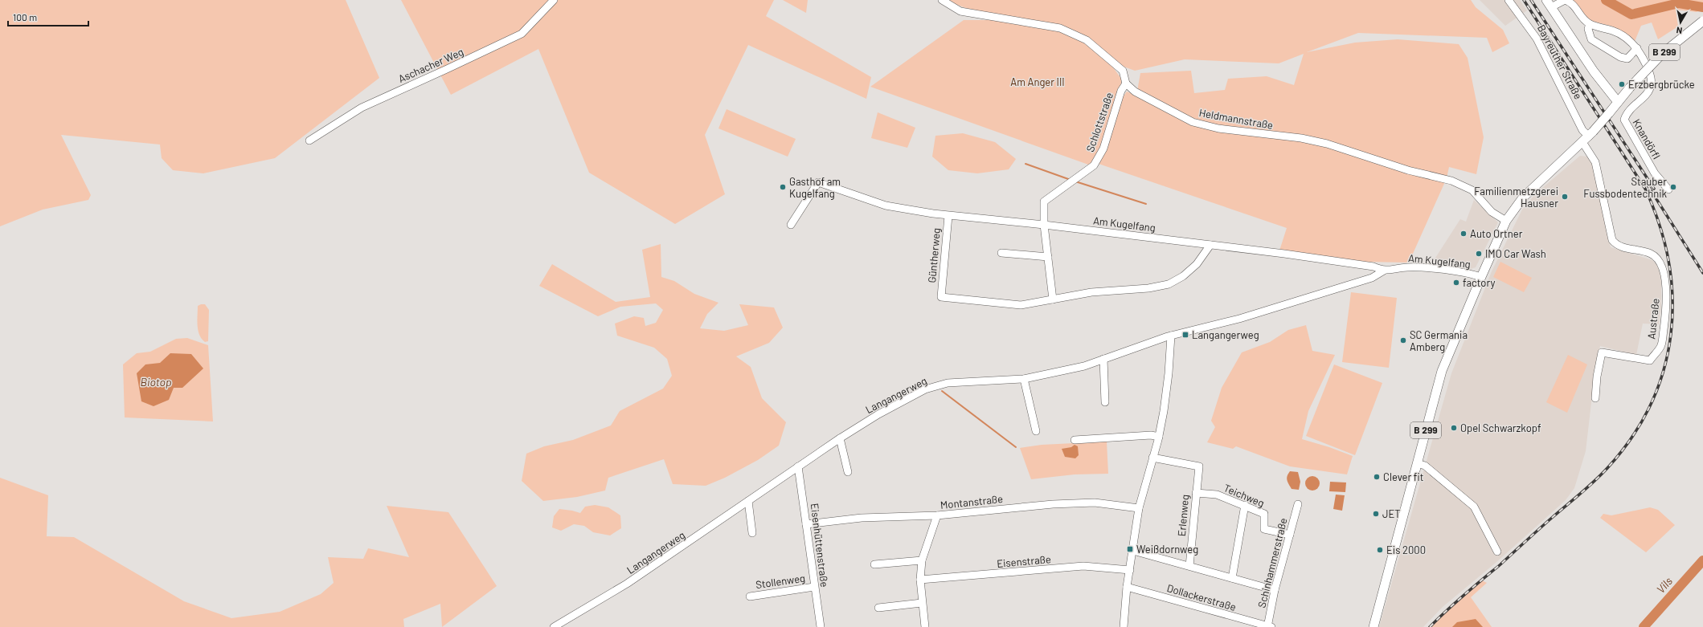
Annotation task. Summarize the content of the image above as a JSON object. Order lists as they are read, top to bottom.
{
  "streets": {
    "main road": ["B 299", "Bayreuther Straße"],
    "street": [
      "Aschacher Weg",
      "Heldmannstraße",
      "Schlottstraße",
      "Knandörfl",
      "Am Kugelfang",
      "Güntherweg",
      "Austraße",
      "Langangerweg",
      "Teichweg",
      "Montanstraße",
      "Erlenweg",
      "Eisenhüttenstraße",
      "Eisenstraße",
      "Schinhammerstraße",
      "Stollenweg",
      "Dollackerstraße"
    ]
  },
  "crossings": [
    ["B 299", "Bayreuther Straße"],
    ["B 299", "Heldmannstraße"],
    ["B 299", "Am Kugelfang"],
    ["B 299", "Austraße"],
    ["Bayreuther Straße", "Austraße"],
    ["Heldmannstraße", "Schlottstraße"],
    ["Schlottstraße", "Am Kugelfang"],
    ["Schlottstraße", "Güntherweg"],
    ["Am Kugelfang", "Güntherweg"],
    ["Am Kugelfang", "Langangerweg"],
    ["Langangerweg", "Eisenhüttenstraße"],
    ["Teichweg", "Erlenweg"],
    ["Teichweg", "Schinhammerstraße"],
    ["Montanstraße", "Eisenhüttenstraße"],
    ["Eisenhüttenstraße", "Stollenweg"],
    ["Schinhammerstraße", "Dollackerstraße"]
  ],
  "water": ["Biotop", "Vils"],
  "parks": ["Am Anger III"],
  "places": {
    "other": [
      "Erzbergbrücke",
      "Gasthof am Kugelfang",
      "Stauber Fussbodentechnik",
      "Familienmetzgerei Hausner",
      "Auto Ortner",
      "IMO Car Wash",
      "factory",
      "SC Germania Amberg",
      "Opel Schwarzkopf",
      "Clever fit",
      "JET",
      "Eis 2000"
    ],
    "transit": ["Langangerweg", "Weißdornweg"]
  },
  "scale_bar": "100 m",
  "north": "bottom"
}
